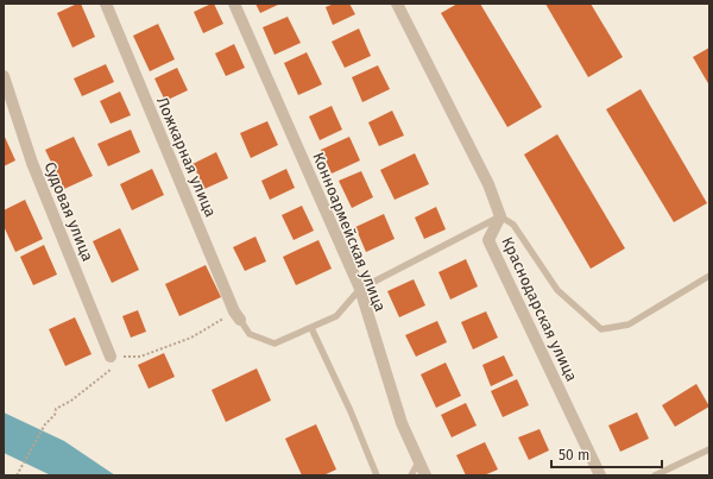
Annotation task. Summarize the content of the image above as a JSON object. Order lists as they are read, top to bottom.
{
  "streets": {
    "street": [
      "Ложкарная улица",
      "Судовая улица",
      "Конноармейская улица",
      "Краснодарская улица"
    ]
  },
  "scale_bar": "50 m"
}
